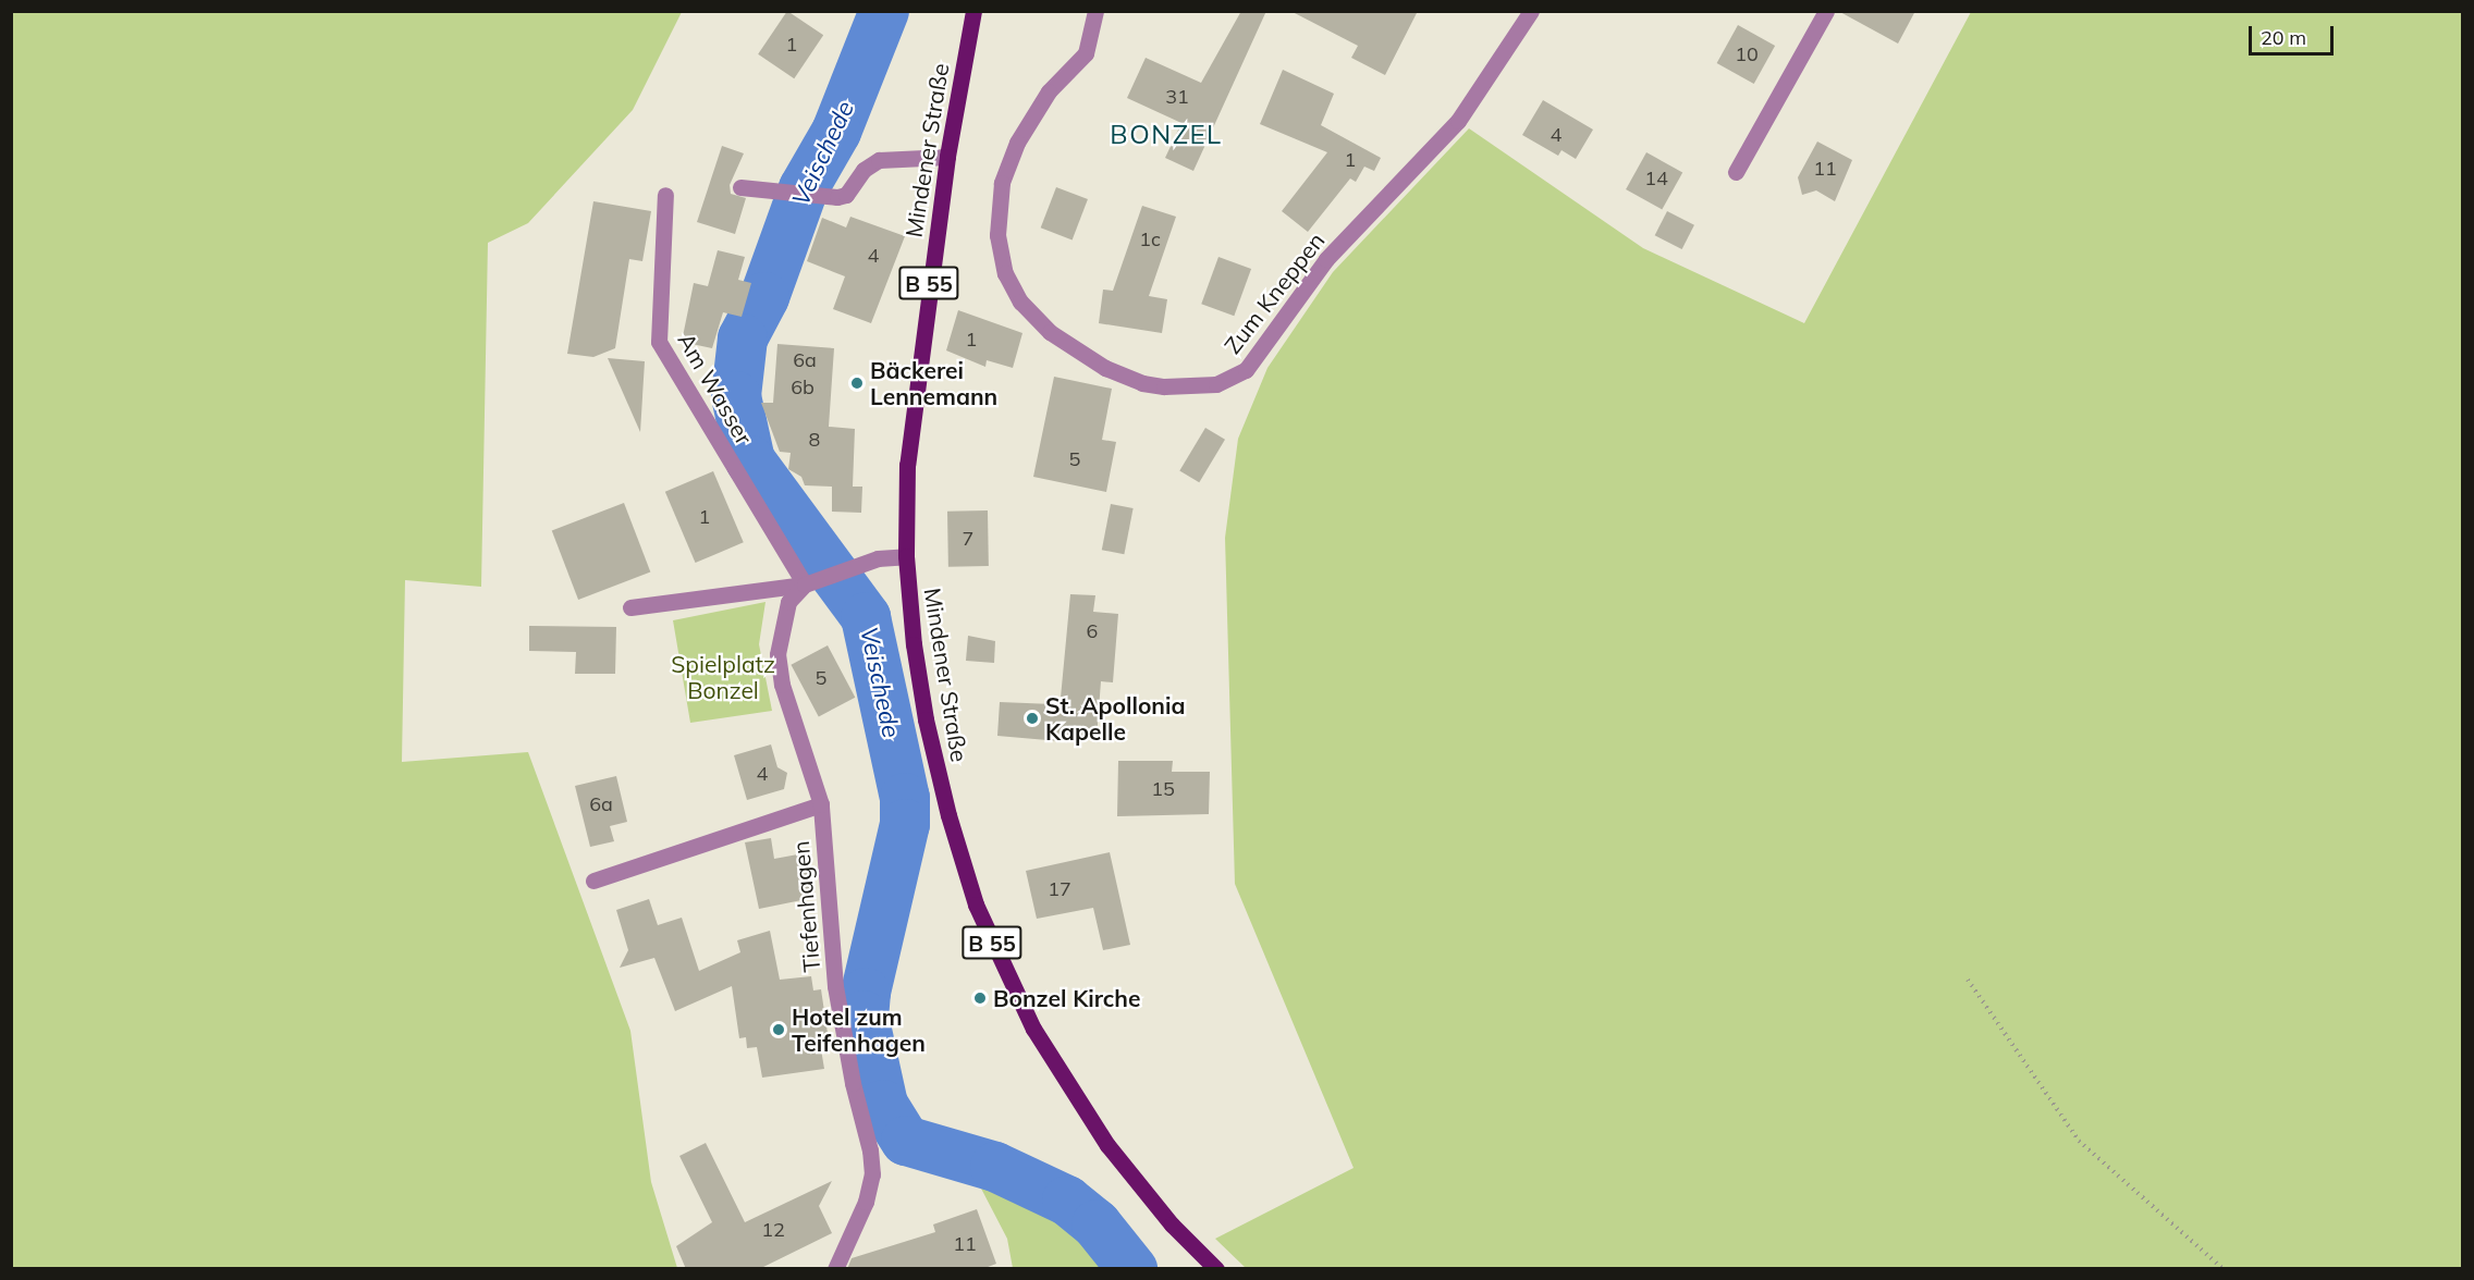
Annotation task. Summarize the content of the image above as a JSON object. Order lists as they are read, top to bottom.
{
  "streets": {
    "main road": ["Mindener Straße", "B 55"],
    "street": ["Zum Kneppen", "Am Wasser", "Tiefenhagen"]
  },
  "crossings": [
    ["Am Wasser", "Tiefenhagen"]
  ],
  "districts": ["BONZEL"],
  "water": ["Veischede"],
  "parks": ["Spielplatz Bonzel"],
  "places": [
    "Bäckerei Lennemann",
    "St. Apollonia Kapelle",
    "Bonzel Kirche",
    "Hotel zum Teifenhagen"
  ],
  "house_numbers": [
    "1",
    "10",
    "31",
    "4",
    "1",
    "11",
    "14",
    "1c",
    "4",
    "1",
    "6a",
    "6b",
    "8",
    "5",
    "1",
    "7",
    "6",
    "5",
    "4",
    "15",
    "6a",
    "17",
    "12",
    "11"
  ],
  "scale_bar": "20 m"
}
